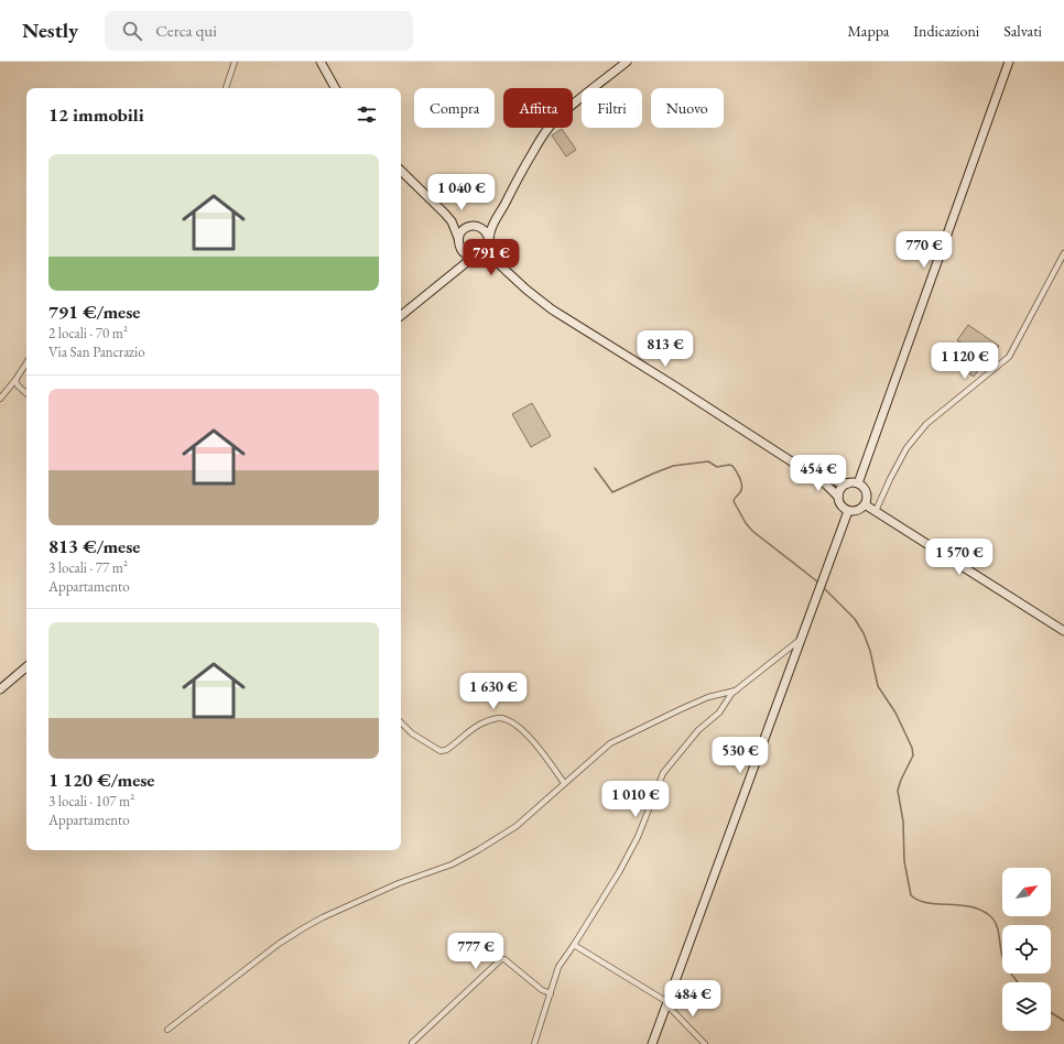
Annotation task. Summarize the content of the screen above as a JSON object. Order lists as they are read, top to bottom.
{
  "north": "top right",
  "page": {
    "header": "Nestly",
    "search": "Cerca qui",
    "nav": ["Mappa", "Indicazioni", "Salvati"],
    "chip": [
      "Compra",
      "Affitta",
      "Filtri",
      "Nuovo"
    ],
    "heading": "12 immobili",
    "list": [
      {
        "name": "791 €/mese",
        "note": "2 locali · 70 m² · Via San Pancrazio"
      },
      {
        "name": "813 €/mese",
        "note": "3 locali · 77 m² · Appartamento"
      },
      {
        "name": "1 120 €/mese",
        "note": "3 locali · 107 m² · Appartamento"
      }
    ],
    "price": [
      "1 040 €",
      "770 €",
      "791 €",
      "813 €",
      "1 120 €",
      "454 €",
      "1 570 €",
      "1 630 €",
      "530 €",
      "1 010 €",
      "777 €",
      "484 €"
    ]
  }
}
